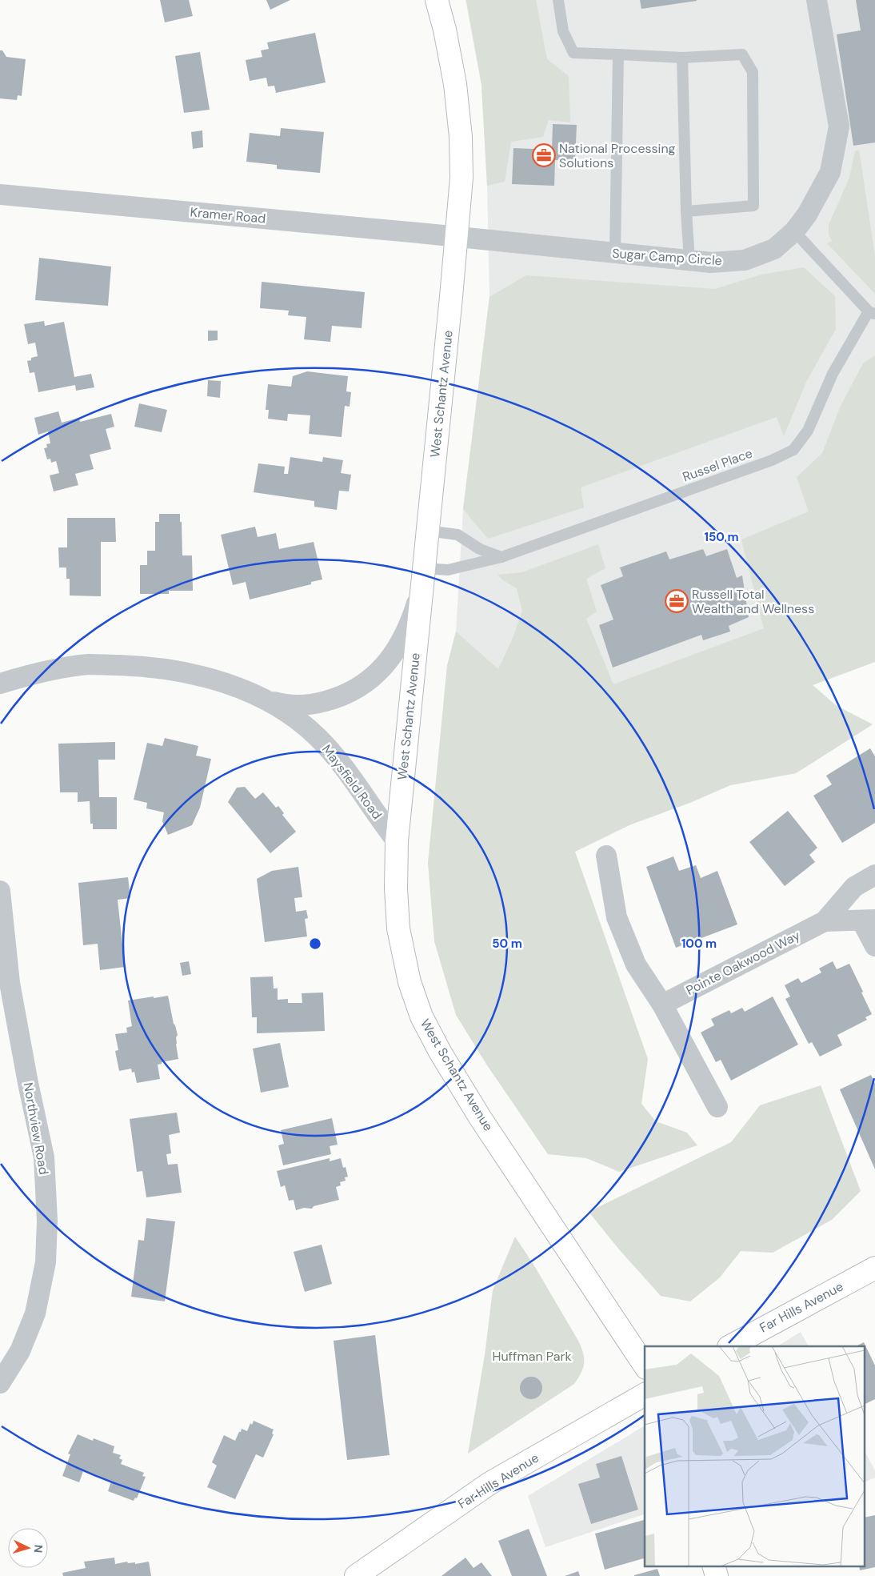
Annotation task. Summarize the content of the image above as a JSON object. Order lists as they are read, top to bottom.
{
  "streets": {
    "main road": ["West Schantz Avenue", "Far Hills Avenue"],
    "street": [
      "Kramer Road",
      "Sugar Camp Circle",
      "Maysfield Road",
      "Pointe Oakwood Way",
      "Northview Road"
    ],
    "lane": ["Russel Place"]
  },
  "crossings": [
    ["Kramer Road", "Sugar Camp Circle"],
    ["Kramer Road", "West Schantz Avenue"],
    ["Sugar Camp Circle", "West Schantz Avenue"],
    ["West Schantz Avenue", "Russel Place"],
    ["West Schantz Avenue", "Maysfield Road"],
    ["Russel Place", "Maysfield Road"]
  ],
  "parks": ["Huffman Park"],
  "places": {
    "office": ["National Processing Solutions", "Russell Total Wealth and Wellness"]
  },
  "north": "right",
  "rings": ["150 m", "50 m", "100 m"]
}
